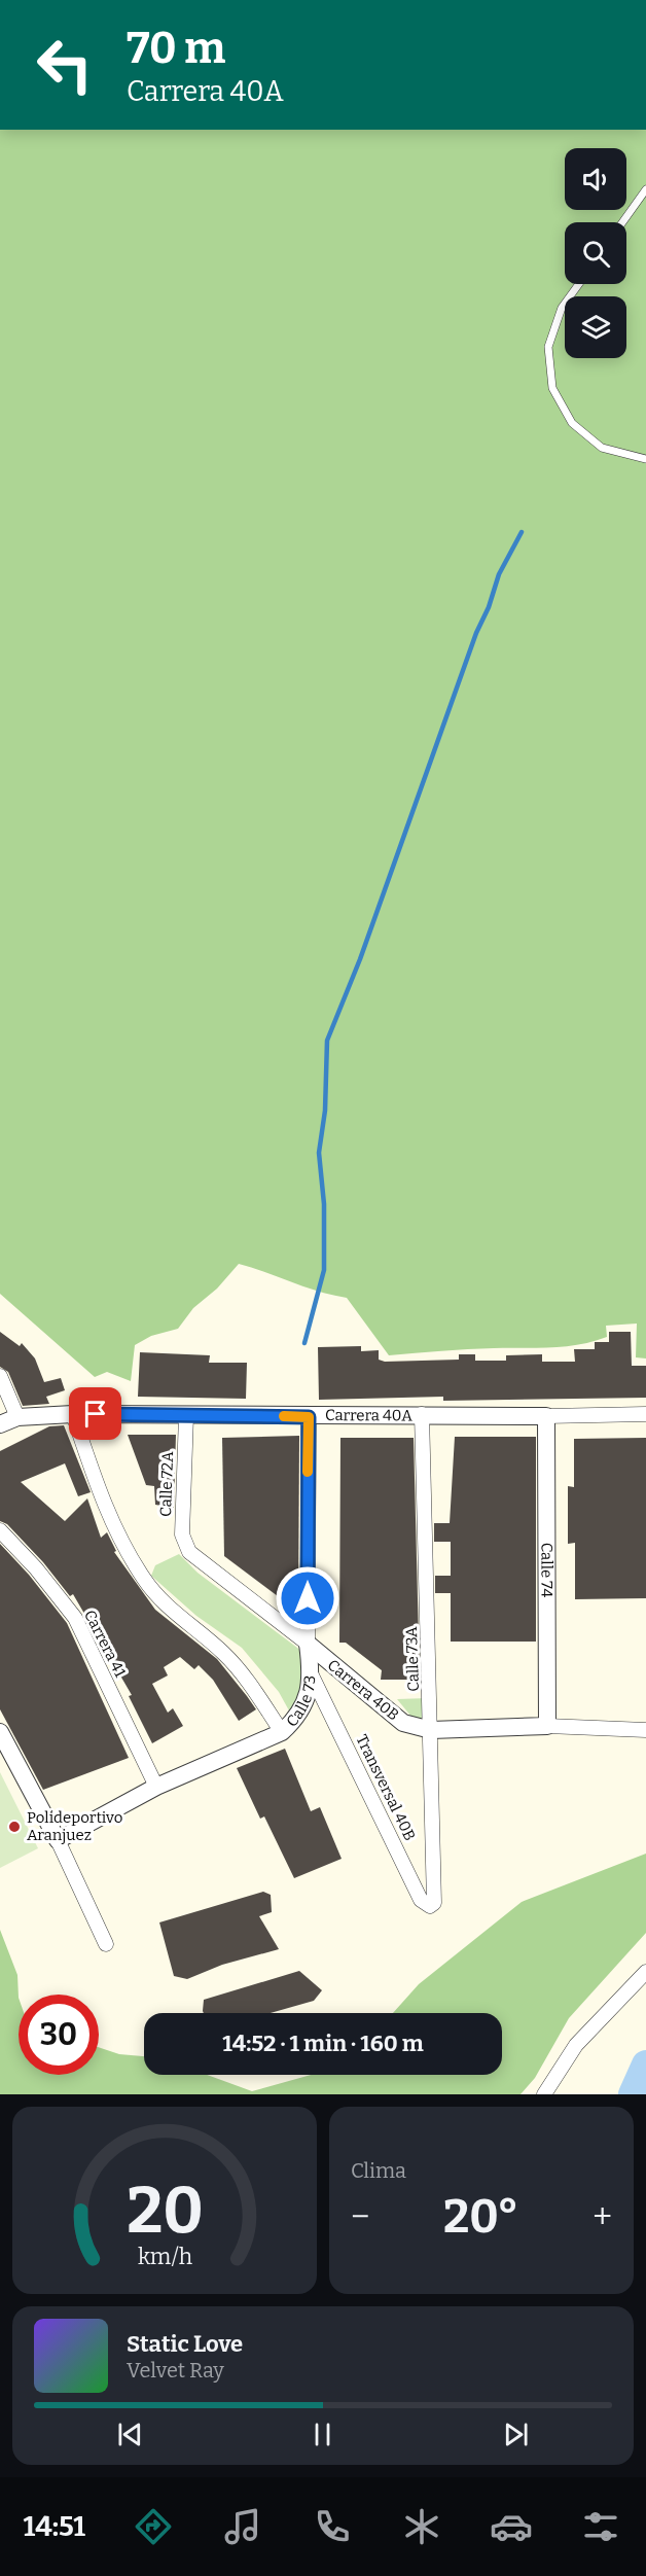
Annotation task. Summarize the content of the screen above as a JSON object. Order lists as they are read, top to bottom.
{
  "streets": {
    "street": [
      "Carrera 40A",
      "Calle 72A",
      "Calle 74",
      "Carrera 41",
      "Calle 73A",
      "Carrera 40B",
      "Calle 73",
      "Transversal 40B"
    ]
  },
  "crossings": [
    ["Carrera 40A", "Calle 72A"],
    ["Carrera 40A", "Calle 74"],
    ["Carrera 40A", "Calle 73A"],
    ["Carrera 40A", "Calle 73"],
    ["Calle 72A", "Carrera 40B"],
    ["Calle 74", "Carrera 40B"],
    ["Carrera 41", "Calle 73"],
    ["Calle 73A", "Carrera 40B"],
    ["Calle 73A", "Transversal 40B"],
    ["Carrera 40B", "Calle 73"],
    ["Calle 73", "Transversal 40B"]
  ],
  "places": ["Polideportivo Aranjuez"],
  "page": {
    "turn": ["70 m", "Carrera 40A"],
    "limit": "30",
    "trip": "14:52 · 1 min · 160 m",
    "tile": "Clima",
    "heat": ["−", "20°", "+"],
    "song": ["Static Love", "Velvet Ray"],
    "tabs": "14:51",
    "gauge": ["20", "km/h"]
  }
}
